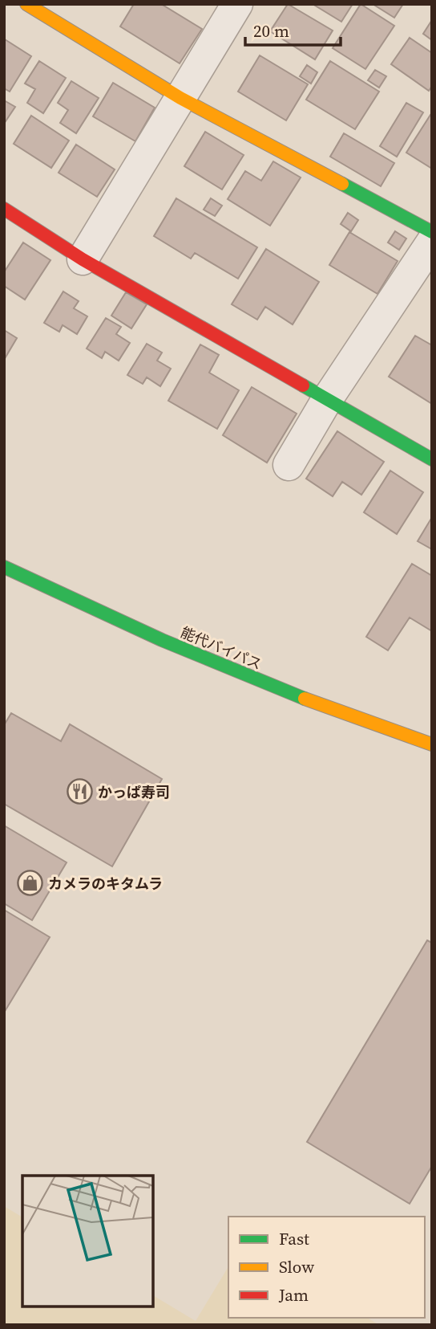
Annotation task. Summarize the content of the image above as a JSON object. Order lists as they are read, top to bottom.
{
  "streets": {
    "main road": ["能代バイパス"]
  },
  "places": {
    "restaurant": ["かっぱ寿司"],
    "shop": ["カメラのキタムラ"]
  },
  "legend": ["Fast", "Slow", "Jam"],
  "scale_bar": "20 m"
}
